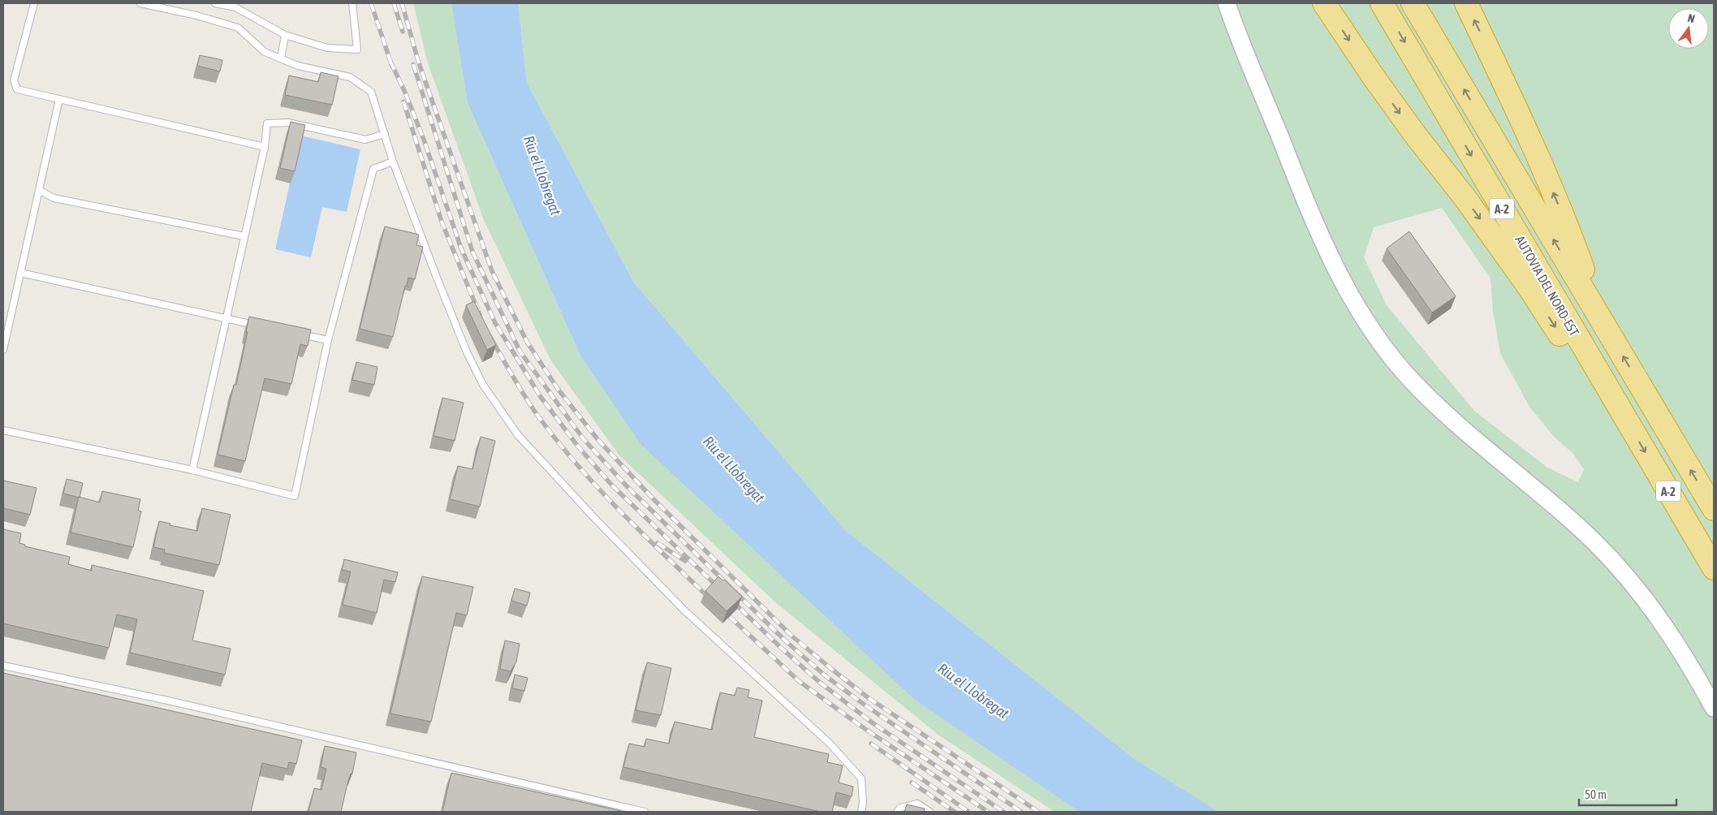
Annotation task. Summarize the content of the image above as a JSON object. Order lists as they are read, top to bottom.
{
  "streets": {
    "highway": ["A-2", "AUTOVIA DEL NORD-EST"]
  },
  "water": ["Riu el Llobregat"],
  "scale_bar": "50 m",
  "north": "top"
}
